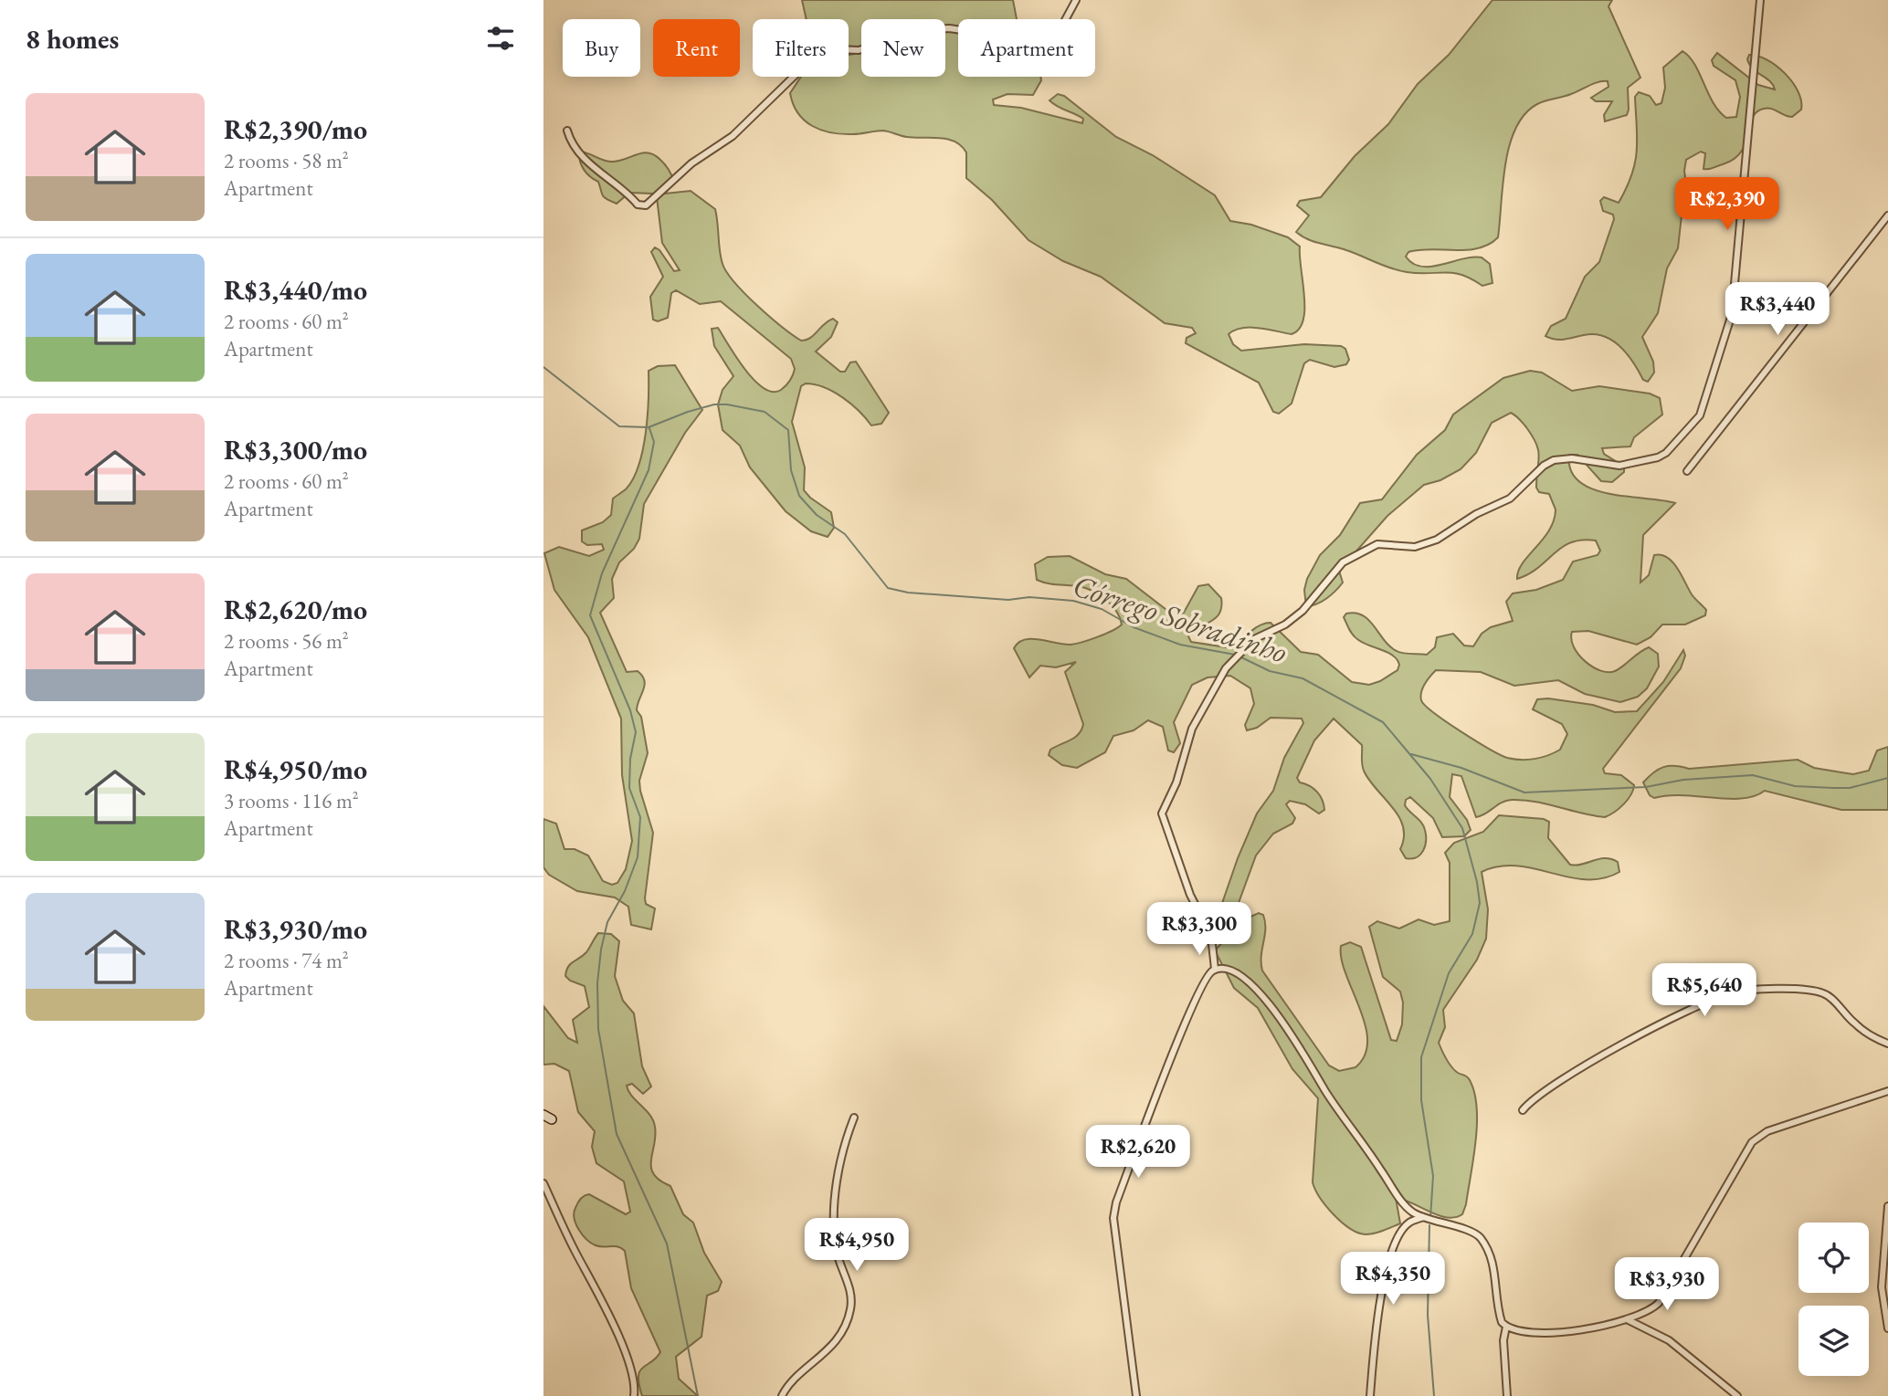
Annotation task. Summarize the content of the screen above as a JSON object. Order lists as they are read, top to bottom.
{
  "water": ["Córrego Sobradinho"],
  "page": {
    "heading": "8 homes",
    "chip": [
      "Buy",
      "Rent",
      "Filters",
      "New",
      "Apartment"
    ],
    "list": [
      {
        "name": "R$2,390/mo",
        "note": "2 rooms · 58 m² · Apartment"
      },
      {
        "name": "R$3,440/mo",
        "note": "2 rooms · 60 m² · Apartment"
      },
      {
        "name": "R$3,300/mo",
        "note": "2 rooms · 60 m² · Apartment"
      },
      {
        "name": "R$2,620/mo",
        "note": "2 rooms · 56 m² · Apartment"
      },
      {
        "name": "R$4,950/mo",
        "note": "3 rooms · 116 m² · Apartment"
      },
      {
        "name": "R$3,930/mo",
        "note": "2 rooms · 74 m² · Apartment"
      }
    ],
    "price": [
      "R$2,390",
      "R$3,440",
      "R$3,300",
      "R$5,640",
      "R$2,620",
      "R$4,950",
      "R$4,350",
      "R$3,930"
    ]
  }
}
